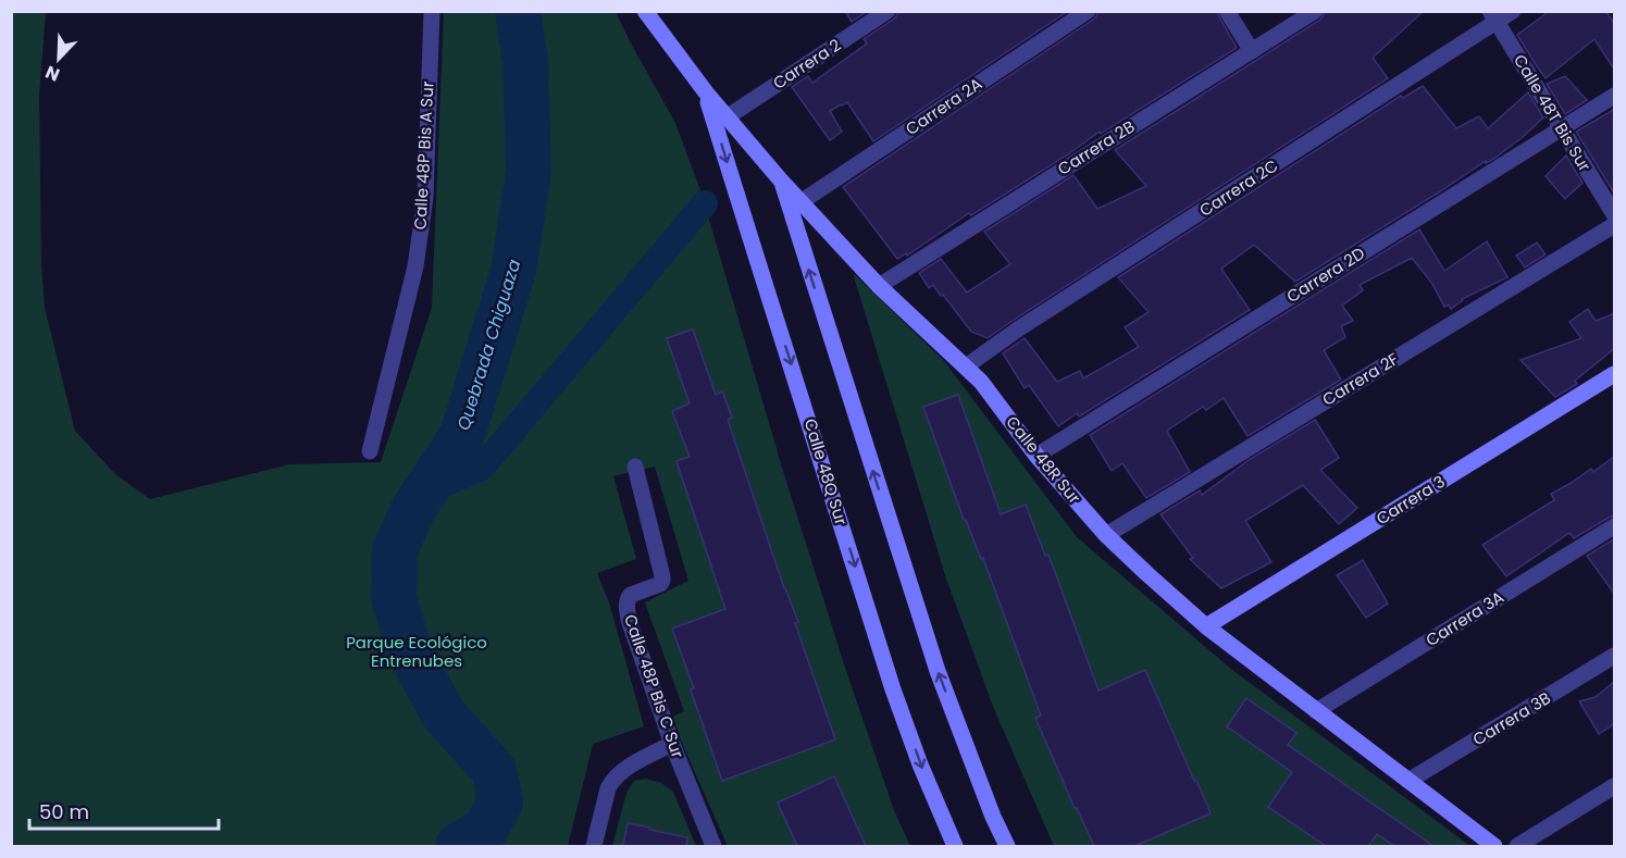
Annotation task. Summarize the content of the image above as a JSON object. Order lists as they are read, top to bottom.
{
  "streets": {
    "main road": ["Calle 48R Sur", "Calle 48Q Sur", "Carrera 3"],
    "street": [
      "Carrera 2",
      "Carrera 2A",
      "Calle 48T Bis Sur",
      "Carrera 2B",
      "Calle 48P Bis A Sur",
      "Carrera 2C",
      "Carrera 2D",
      "Carrera 2F",
      "Carrera 3A",
      "Calle 48P Bis C Sur",
      "Carrera 3B"
    ]
  },
  "crossings": [
    ["Carrera 2", "Calle 48R Sur"],
    ["Carrera 2A", "Calle 48R Sur"],
    ["Calle 48T Bis Sur", "Carrera 2C"],
    ["Calle 48T Bis Sur", "Carrera 2D"],
    ["Carrera 2B", "Calle 48R Sur"],
    ["Carrera 2C", "Calle 48R Sur"],
    ["Carrera 2D", "Calle 48R Sur"],
    ["Carrera 2F", "Calle 48R Sur"],
    ["Calle 48R Sur", "Calle 48Q Sur"],
    ["Calle 48R Sur", "Carrera 3"],
    ["Calle 48R Sur", "Carrera 3A"],
    ["Calle 48R Sur", "Carrera 3B"]
  ],
  "water": ["Quebrada Chiguaza"],
  "parks": ["Parque Ecológico Entrenubes"],
  "scale_bar": "50 m",
  "north": "bottom left"
}
